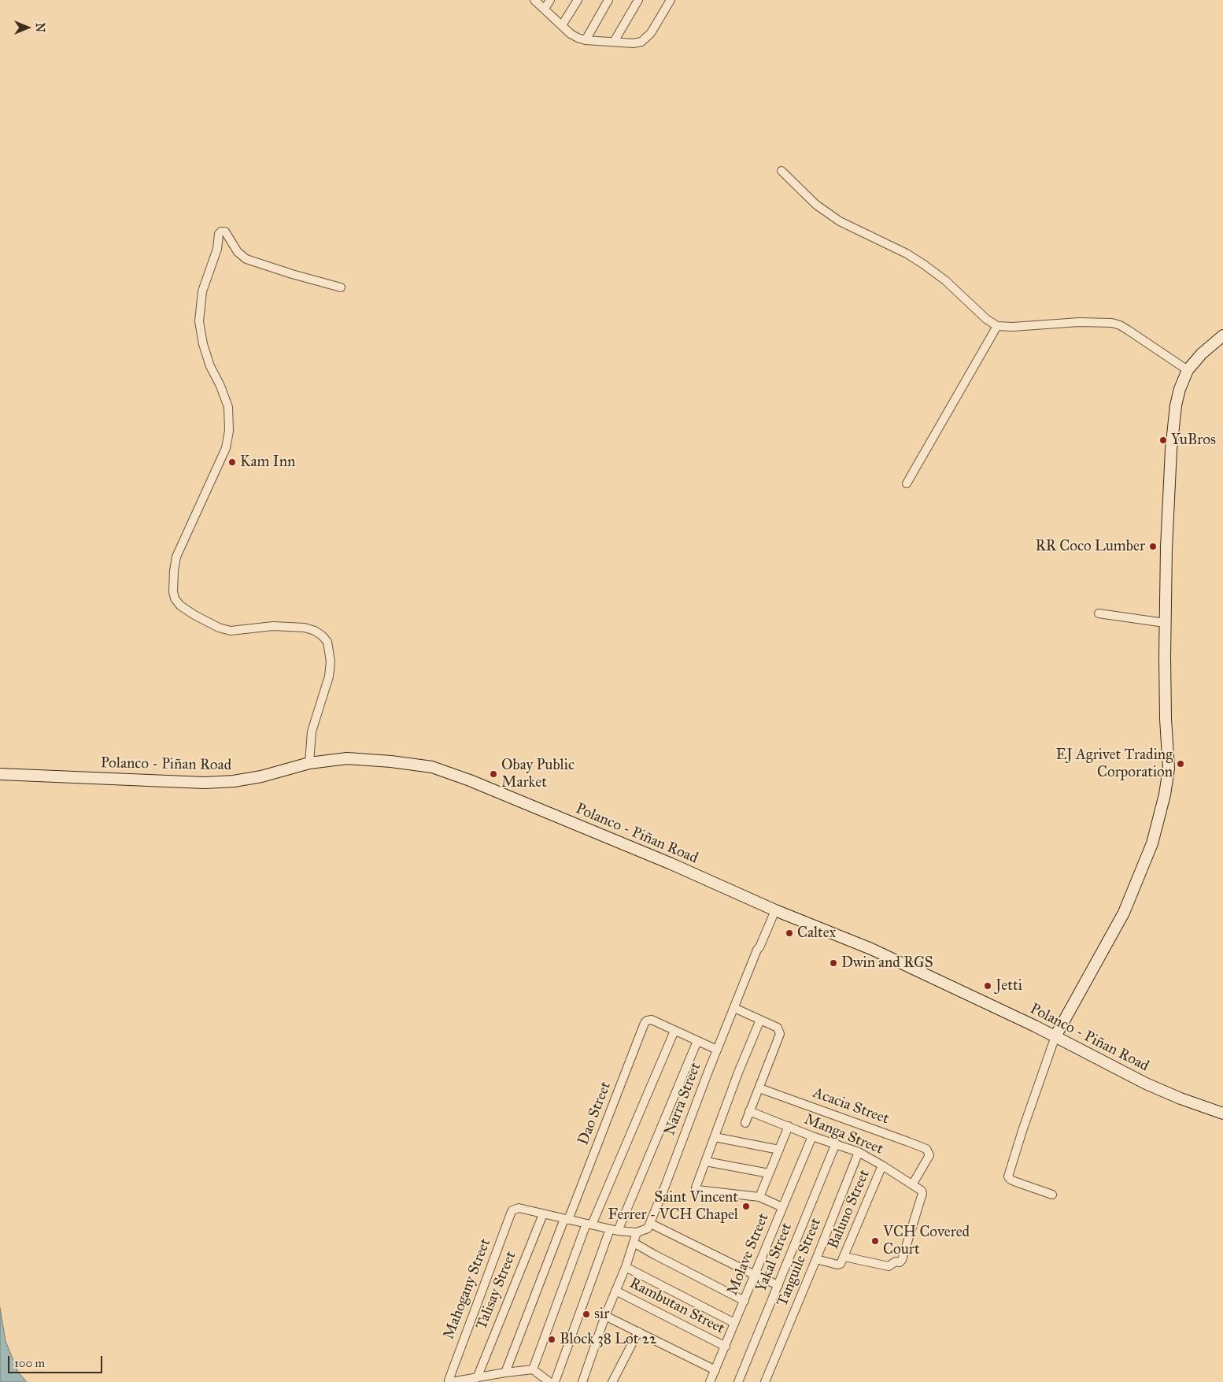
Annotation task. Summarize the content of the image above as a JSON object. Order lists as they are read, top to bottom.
{
  "streets": {
    "main road": ["Polanco - Piñan Road"],
    "street": [
      "Narra Street",
      "Acacia Street",
      "Dao Street",
      "Manga Street",
      "Baluno Street",
      "Molave Street",
      "Yakal Street",
      "Tanguile Street",
      "Mahogany Street",
      "Talisay Street",
      "Rambutan Street"
    ]
  },
  "crossings": [
    ["Polanco - Piñan Road", "Narra Street"],
    ["Acacia Street", "Manga Street"],
    ["Manga Street", "Baluno Street"],
    ["Manga Street", "Molave Street"],
    ["Manga Street", "Yakal Street"],
    ["Manga Street", "Tanguile Street"],
    ["Molave Street", "Rambutan Street"],
    ["Mahogany Street", "Talisay Street"]
  ],
  "places": [
    "YuBros",
    "Kam Inn",
    "RR Coco Lumber",
    "EJ Agrivet Trading Corporation",
    "Obay Public Market",
    "Caltex",
    "Dwin and RGS",
    "Jetti",
    "Saint Vincent Ferrer - VCH Chapel",
    "VCH Covered Court",
    "sir",
    "Block 38 Lot 22"
  ],
  "scale_bar": "100 m",
  "north": "right"
}
